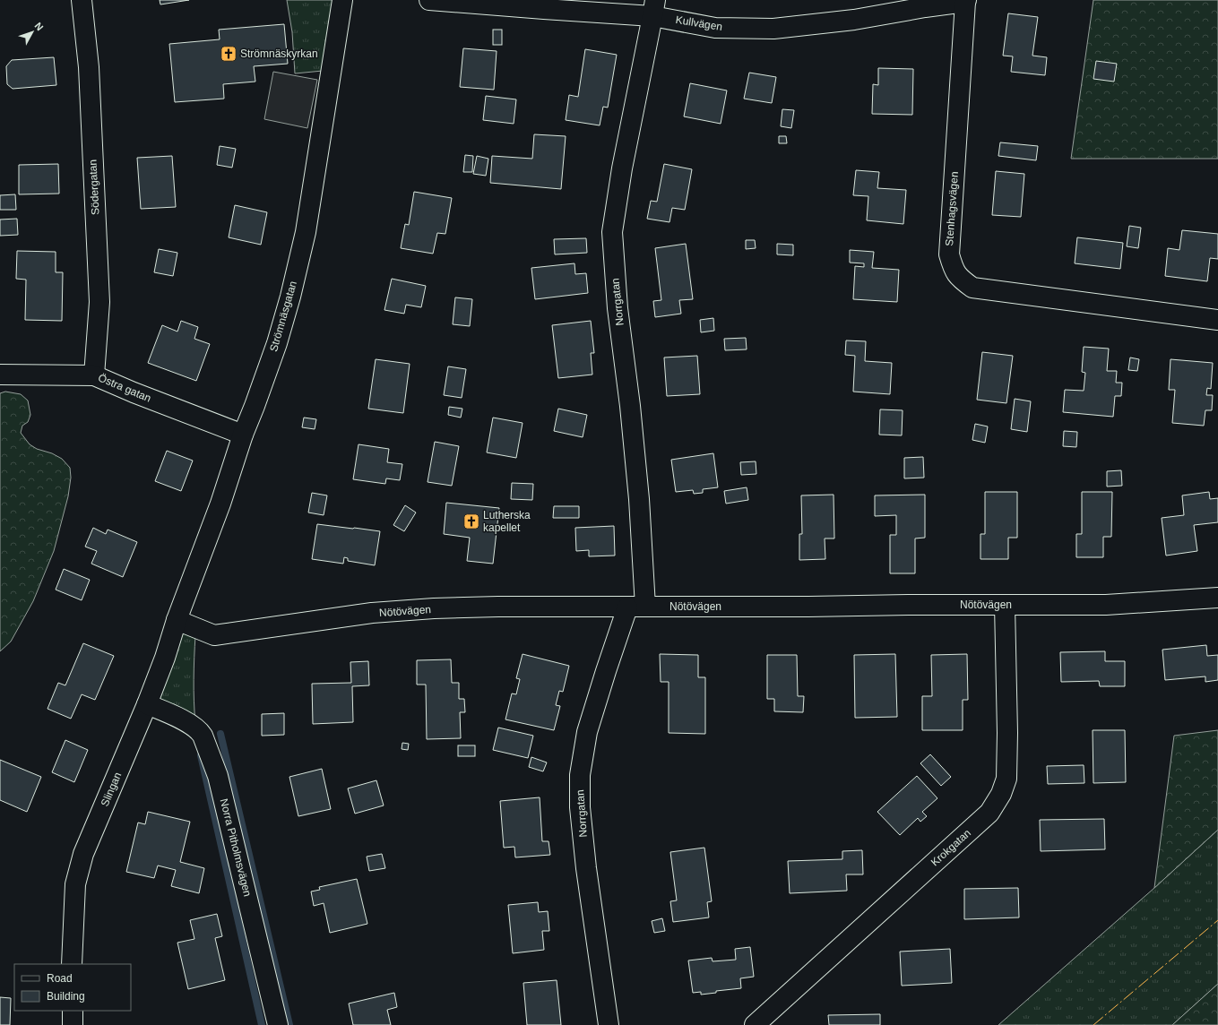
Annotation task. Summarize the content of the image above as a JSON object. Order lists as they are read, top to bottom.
{
  "streets": {
    "street": [
      "Kullvägen",
      "Södergatan",
      "Stenhagsvägen",
      "Norrgatan",
      "Strömnäsgatan",
      "Östra gatan",
      "Nötövägen",
      "Slingan",
      "Norra Pitholmsvägen",
      "Krokgatan"
    ]
  },
  "crossings": [
    ["Kullvägen", "Stenhagsvägen"],
    ["Kullvägen", "Norrgatan"],
    ["Södergatan", "Östra gatan"],
    ["Norrgatan", "Nötövägen"],
    ["Strömnäsgatan", "Östra gatan"],
    ["Strömnäsgatan", "Nötövägen"],
    ["Strömnäsgatan", "Slingan"],
    ["Nötövägen", "Slingan"],
    ["Nötövägen", "Krokgatan"],
    ["Slingan", "Norra Pitholmsvägen"]
  ],
  "places": {
    "church": ["Strömnäskyrkan", "Lutherska kapellet"]
  },
  "legend": ["Road", "Building"],
  "north": "top right"
}
